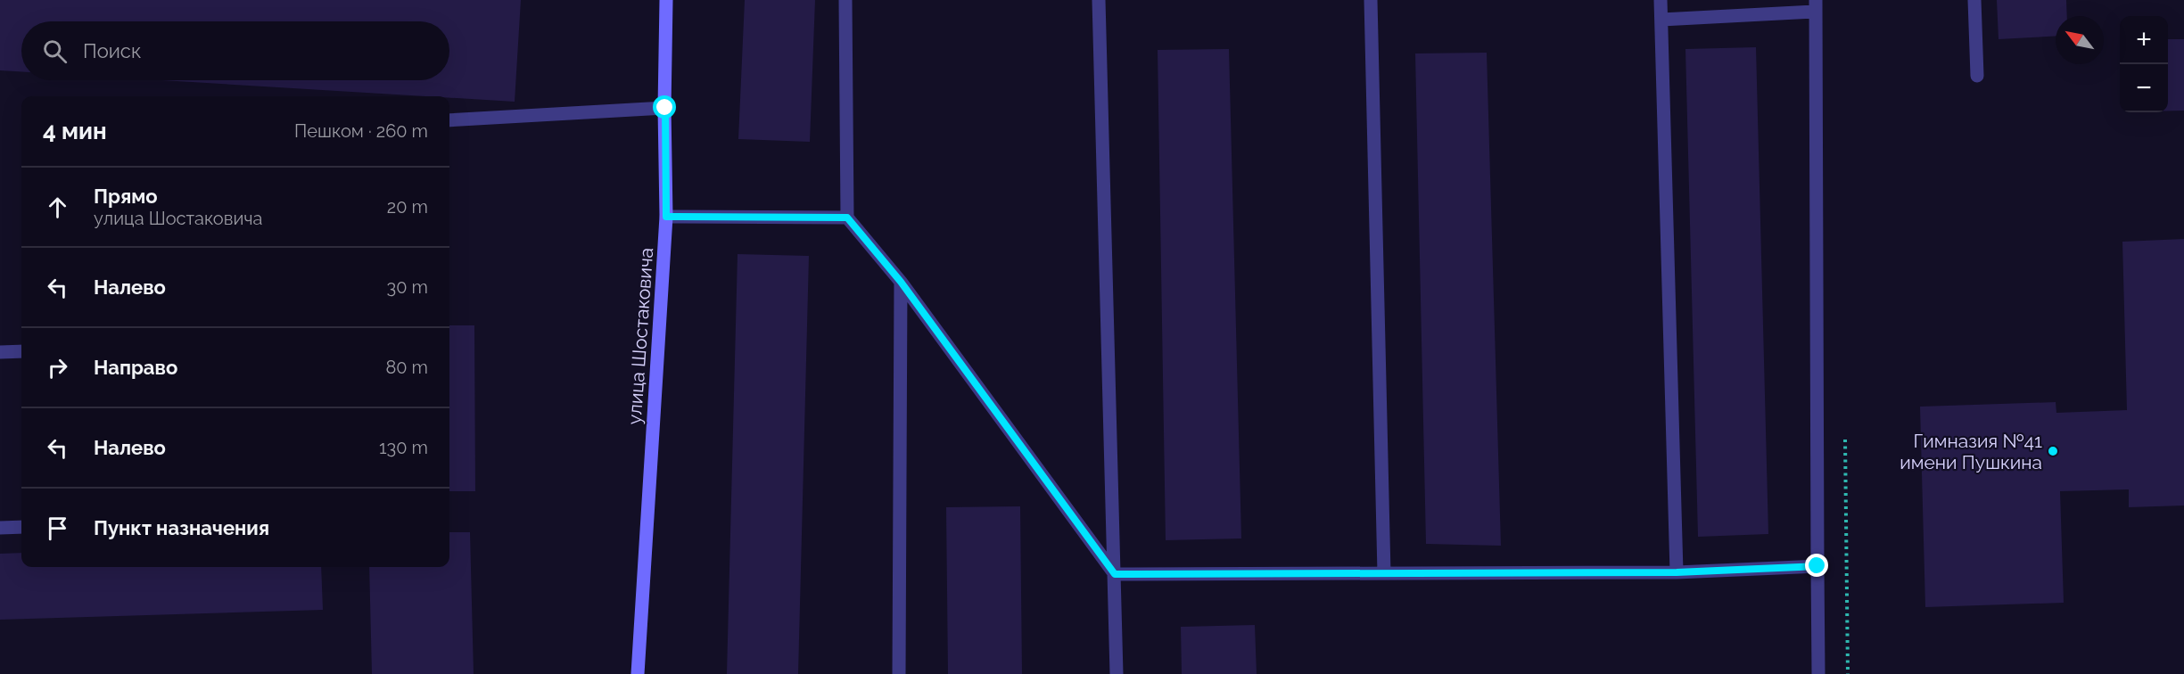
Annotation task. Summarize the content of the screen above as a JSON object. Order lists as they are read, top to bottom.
{
  "streets": {
    "street": ["улица Шостаковича"]
  },
  "places": ["Гимназия №41 имени Пушкина"],
  "north": "top left",
  "page": {
    "map_buttons": ["+", "−"],
    "search": "Поиск",
    "heading": ["4 мин", "Пешком · 260 m"],
    "list": [
      ["Прямо", "улица Шостаковича", "20 m"],
      ["Налево", "30 m"],
      ["Направо", "80 m"],
      ["Налево", "130 m"],
      "Пункт назначения"
    ]
  }
}
